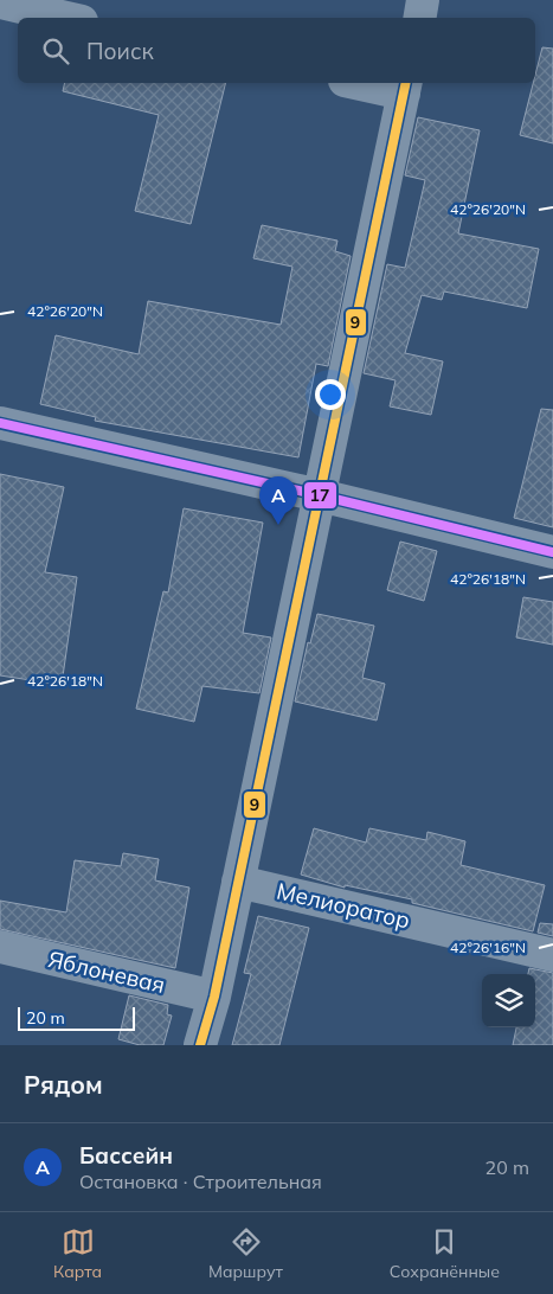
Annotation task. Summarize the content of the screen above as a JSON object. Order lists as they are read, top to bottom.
{
  "streets": {
    "street": ["Мелиоратор", "Яблоневая"]
  },
  "lines": ["transit line 9", "transit line 17"],
  "scale_bar": "20 m",
  "page": {
    "search": "Поиск",
    "pins": "A",
    "scale": "20 m",
    "heading": "Рядом",
    "list": [
      {
        "mark": "A",
        "name": "Бассейн",
        "note": "Остановка · Строительная",
        "value": "20 m"
      }
    ],
    "nav": ["Карта", "Маршрут", "Сохранённые"]
  },
  "coordinates": ["42°26'20\"N", "42°26'18\"N", "42°26'16\"N"]
}
